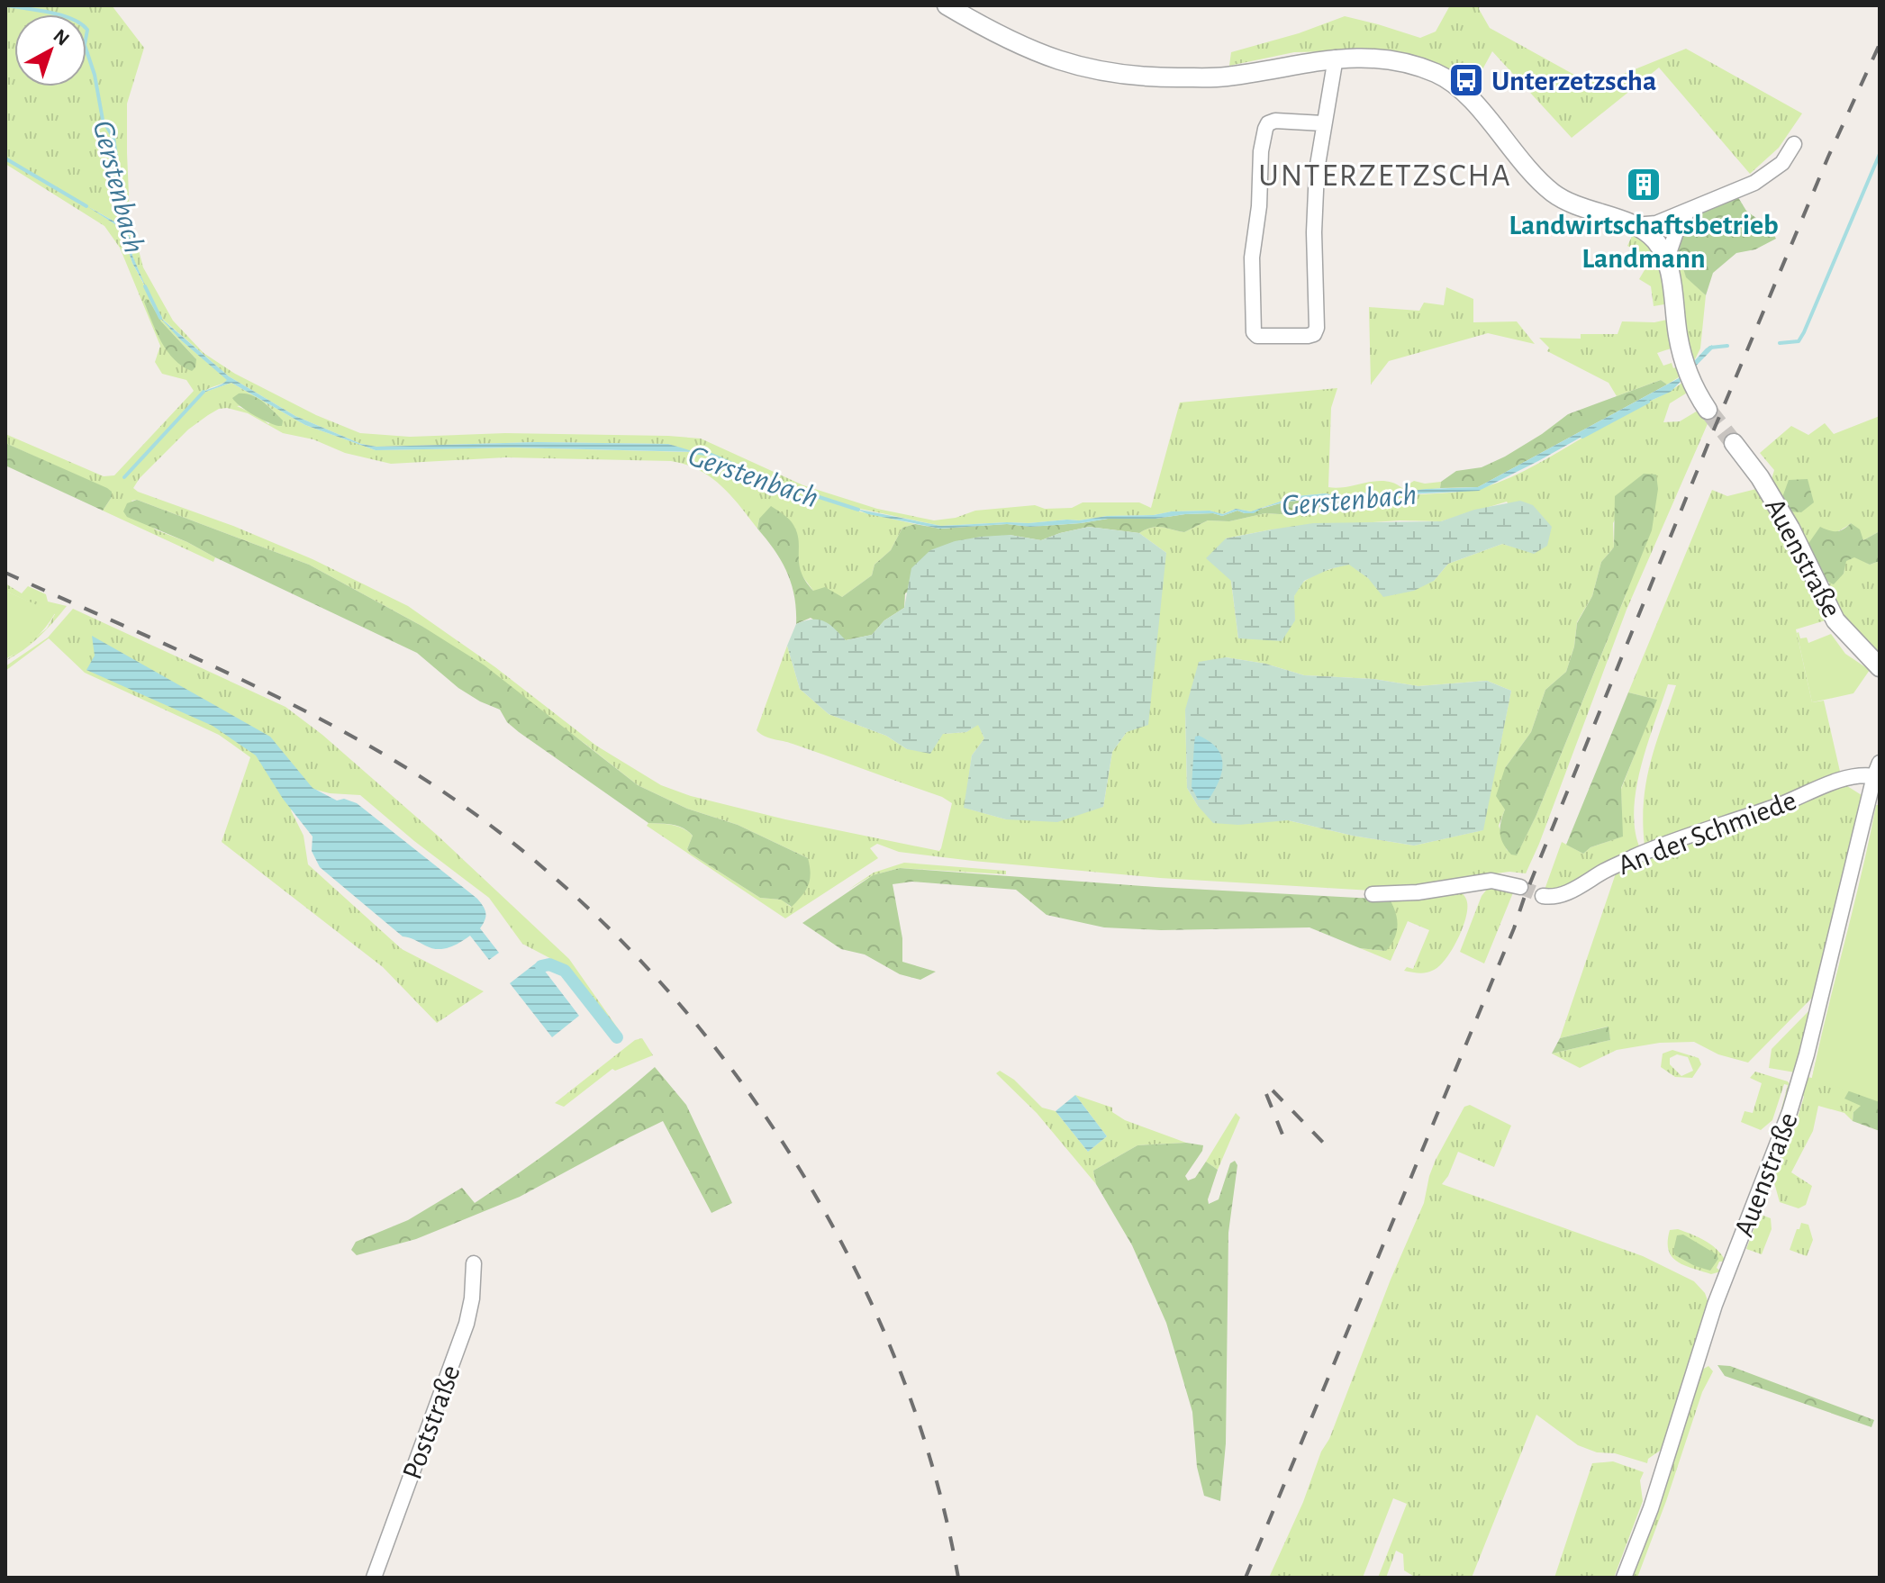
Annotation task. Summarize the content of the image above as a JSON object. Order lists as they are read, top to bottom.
{
  "streets": {
    "street": ["Auenstraße", "An der Schmiede", "Poststraße"]
  },
  "crossings": [
    ["Auenstraße", "An der Schmiede"]
  ],
  "districts": ["UNTERZETZSCHA"],
  "water": ["Gerstenbach"],
  "places": {
    "bus stop": ["Unterzetzscha"],
    "building": ["Landwirtschaftsbetrieb Landmann"]
  },
  "north": "top right"
}
